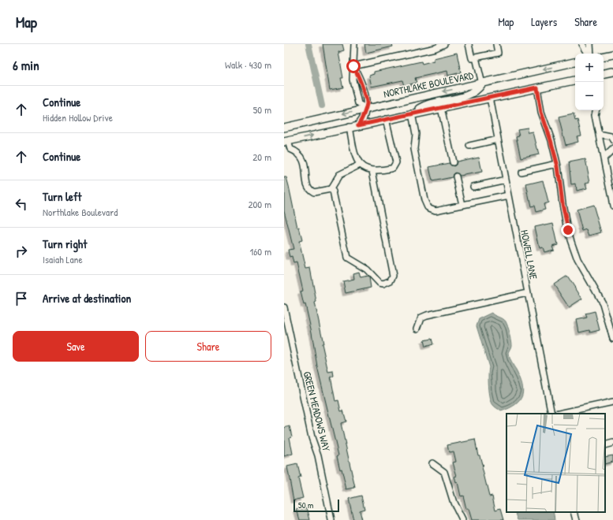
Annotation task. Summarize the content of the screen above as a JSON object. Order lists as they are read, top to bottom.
{
  "streets": {
    "main road": ["NORTHLAKE BOULEVARD"],
    "street": ["HOWELL LANE", "GREEN MEADOWS WAY"]
  },
  "scale_bar": "50 m",
  "page": {
    "header": "Map",
    "nav": ["Map", "Layers", "Share"],
    "heading": ["6 min", "Walk · 430 m"],
    "map_buttons": ["+", "−"],
    "list": [
      ["Continue", "Hidden Hollow Drive", "50 m"],
      ["Continue", "20 m"],
      ["Turn left", "Northlake Boulevard", "200 m"],
      ["Turn right", "Isaiah Lane", "160 m"],
      "Arrive at destination"
    ],
    "buttons": ["Save", "Share"],
    "scale": "50 m"
  }
}
